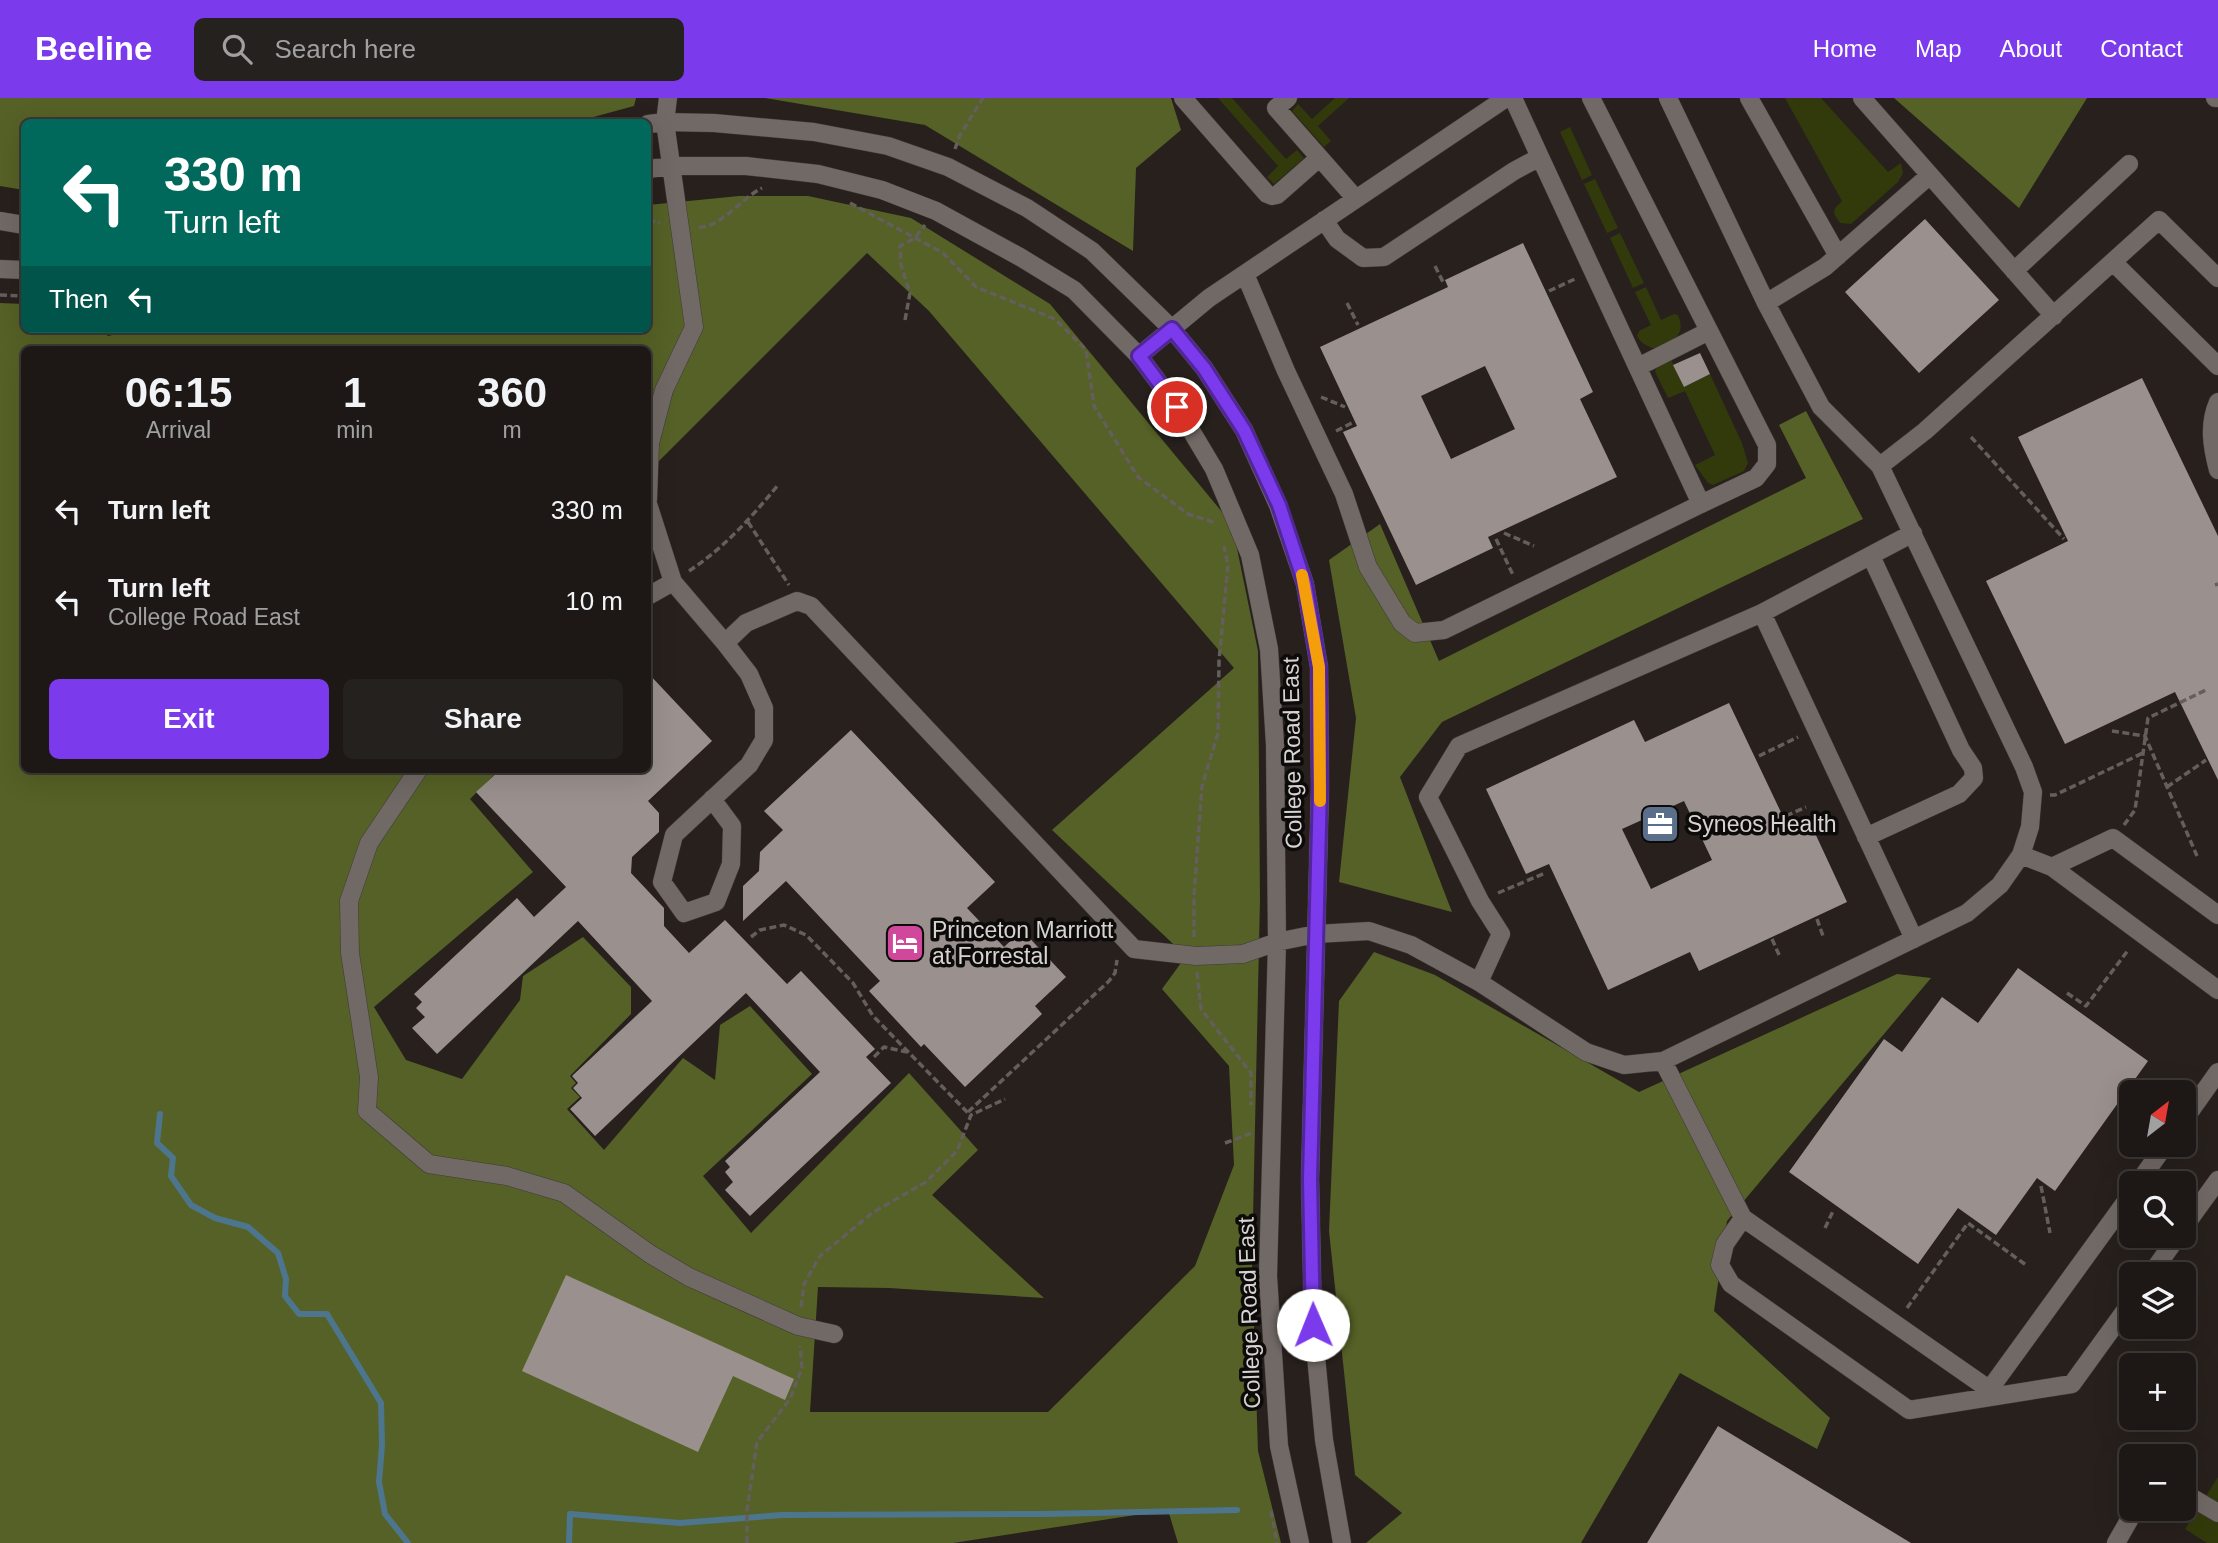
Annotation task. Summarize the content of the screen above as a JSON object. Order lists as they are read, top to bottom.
{
  "streets": {
    "street": ["College Road East"]
  },
  "places": {
    "office": ["Syneos Health"],
    "hotel": ["Princeton Marriott at Forrestal"]
  },
  "north": "top right",
  "page": {
    "header": "Beeline",
    "search": "Search here",
    "nav": [
      "Home",
      "Map",
      "About",
      "Contact"
    ],
    "turn": ["330 m", "Turn left"],
    "then": "Then",
    "eta": [
      "06:15",
      "Arrival",
      "1",
      "min",
      "360",
      "m"
    ],
    "list": [
      {
        "name": "Turn left",
        "value": "330 m"
      },
      {
        "name": "Turn left",
        "note": "College Road East",
        "value": "10 m"
      }
    ],
    "buttons": ["Exit", "Share"],
    "map_buttons": ["+", "−"]
  }
}
